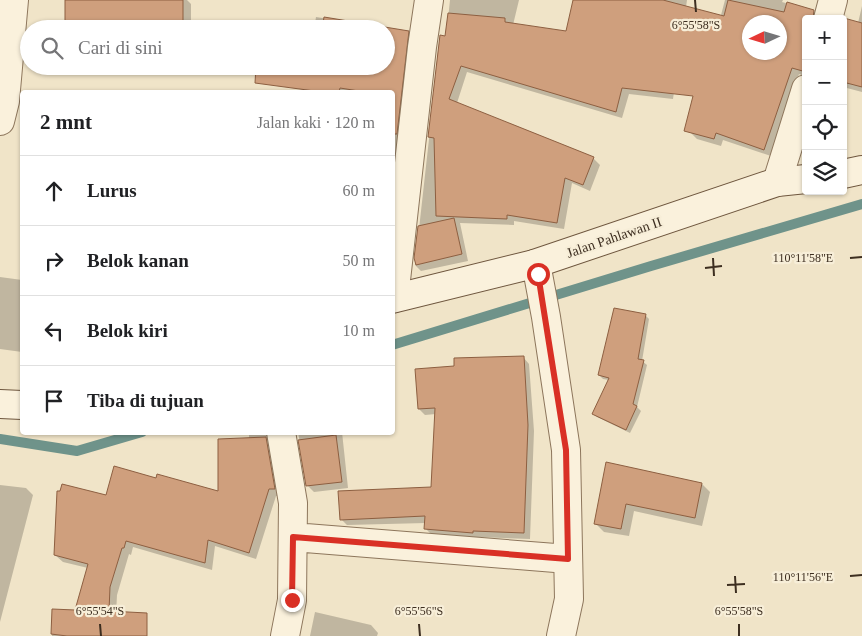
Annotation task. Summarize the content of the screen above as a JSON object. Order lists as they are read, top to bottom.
{
  "streets": {
    "street": ["Jalan Pahlawan II"]
  },
  "north": "left",
  "page": {
    "map_buttons": ["+", "−"],
    "search": "Cari di sini",
    "heading": ["2 mnt", "Jalan kaki · 120 m"],
    "list": [
      ["Lurus", "60 m"],
      ["Belok kanan", "50 m"],
      ["Belok kiri", "10 m"],
      "Tiba di tujuan"
    ]
  },
  "coordinates": [
    "6°55'58\"S",
    "110°11'58\"E",
    "110°11'56\"E",
    "6°55'54\"S",
    "6°55'56\"S"
  ]
}
